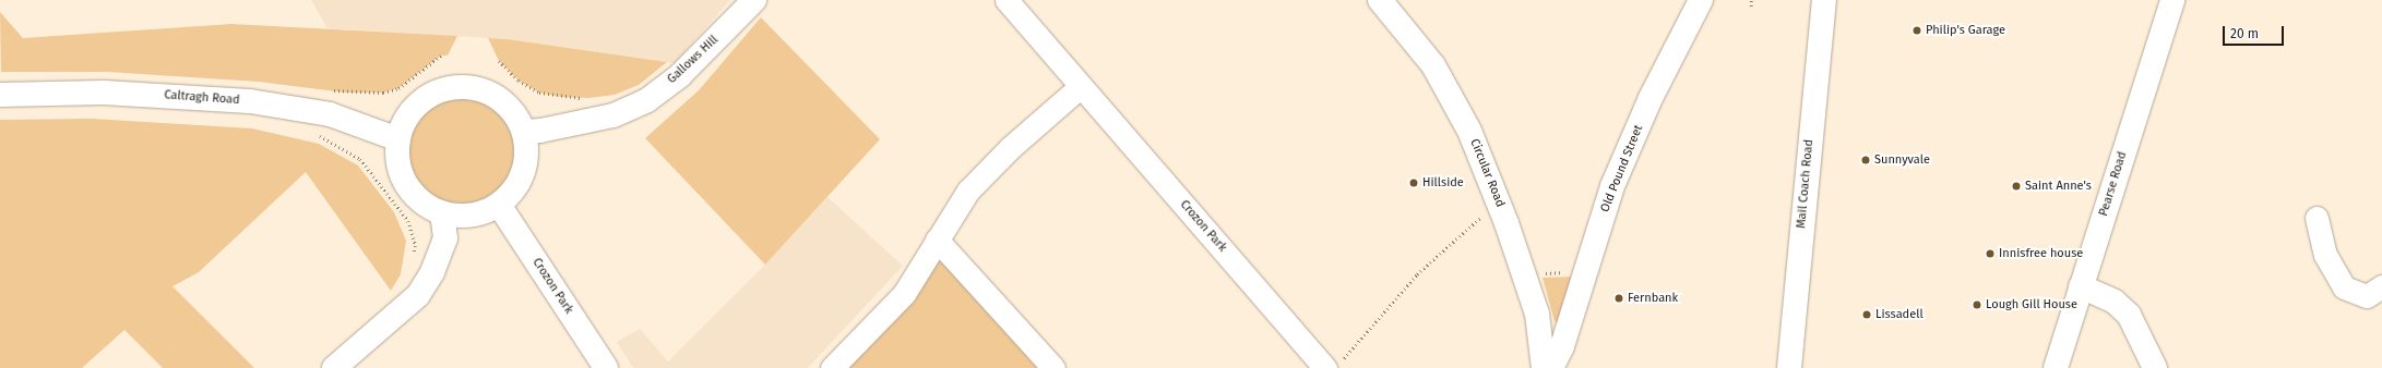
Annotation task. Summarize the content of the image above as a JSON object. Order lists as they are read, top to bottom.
{
  "streets": {
    "street": [
      "Gallows Hill",
      "Caltragh Road",
      "Old Pound Street",
      "Circular Road",
      "Mail Coach Road",
      "Pearse Road",
      "Crozon Park"
    ]
  },
  "crossings": [
    ["Gallows Hill", "Caltragh Road"],
    ["Gallows Hill", "Crozon Park"],
    ["Caltragh Road", "Crozon Park"]
  ],
  "places": [
    "Philip's Garage",
    "Sunnyvale",
    "Hillside",
    "Saint Anne's",
    "Innisfree house",
    "Fernbank",
    "Lough Gill House",
    "Lissadell"
  ],
  "scale_bar": "20 m"
}
